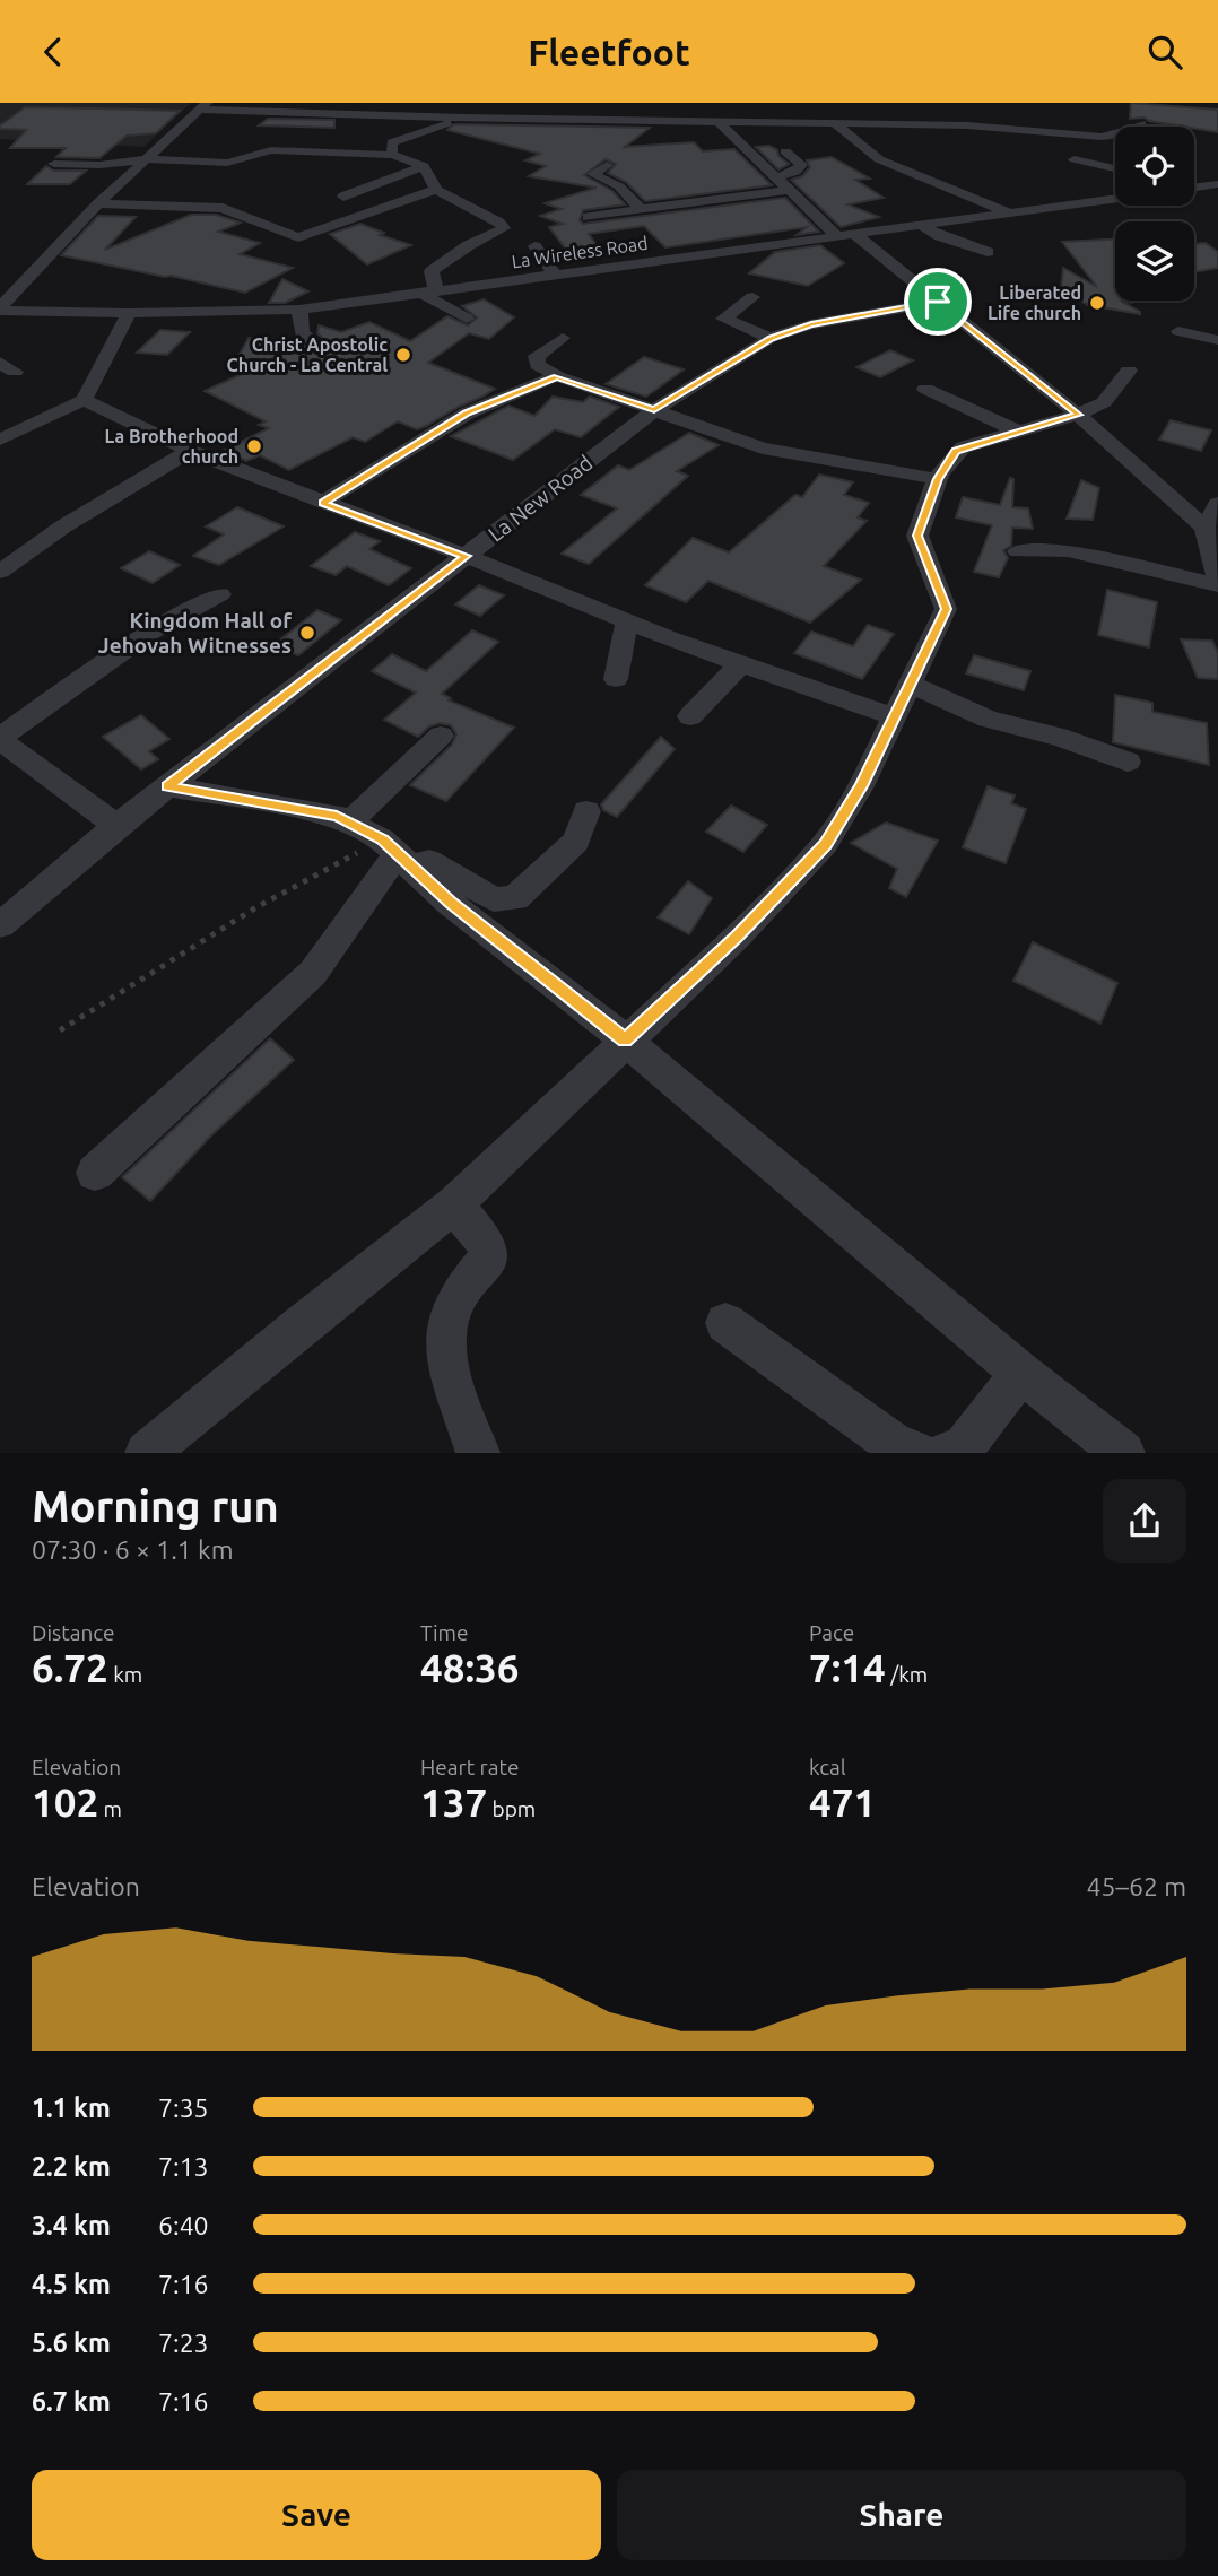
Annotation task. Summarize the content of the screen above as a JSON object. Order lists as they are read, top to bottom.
{
  "streets": {
    "street": ["La Wireless Road", "La New Road"]
  },
  "places": [
    "Liberated Life church",
    "Christ Apostolic Church - La Central",
    "La Brotherhood church",
    "Kingdom Hall of Jehovah Witnesses"
  ],
  "page": {
    "header": "Fleetfoot",
    "heading": ["Morning run", "07:30 · 6 × 1.1 km"],
    "stats": [
      ["Distance", "6.72 km"],
      ["Time", "48:36"],
      ["Pace", "7:14 /km"],
      ["Elevation", "102 m"],
      ["Heart rate", "137 bpm"],
      ["kcal", "471"]
    ],
    "chart": ["Elevation", "45–62 m"],
    "list": [
      {
        "name": "1.1 km",
        "note": "7:35"
      },
      {
        "name": "2.2 km",
        "note": "7:13"
      },
      {
        "name": "3.4 km",
        "note": "6:40"
      },
      {
        "name": "4.5 km",
        "note": "7:16"
      },
      {
        "name": "5.6 km",
        "note": "7:23"
      },
      {
        "name": "6.7 km",
        "note": "7:16"
      }
    ],
    "buttons": ["Save", "Share"]
  }
}
